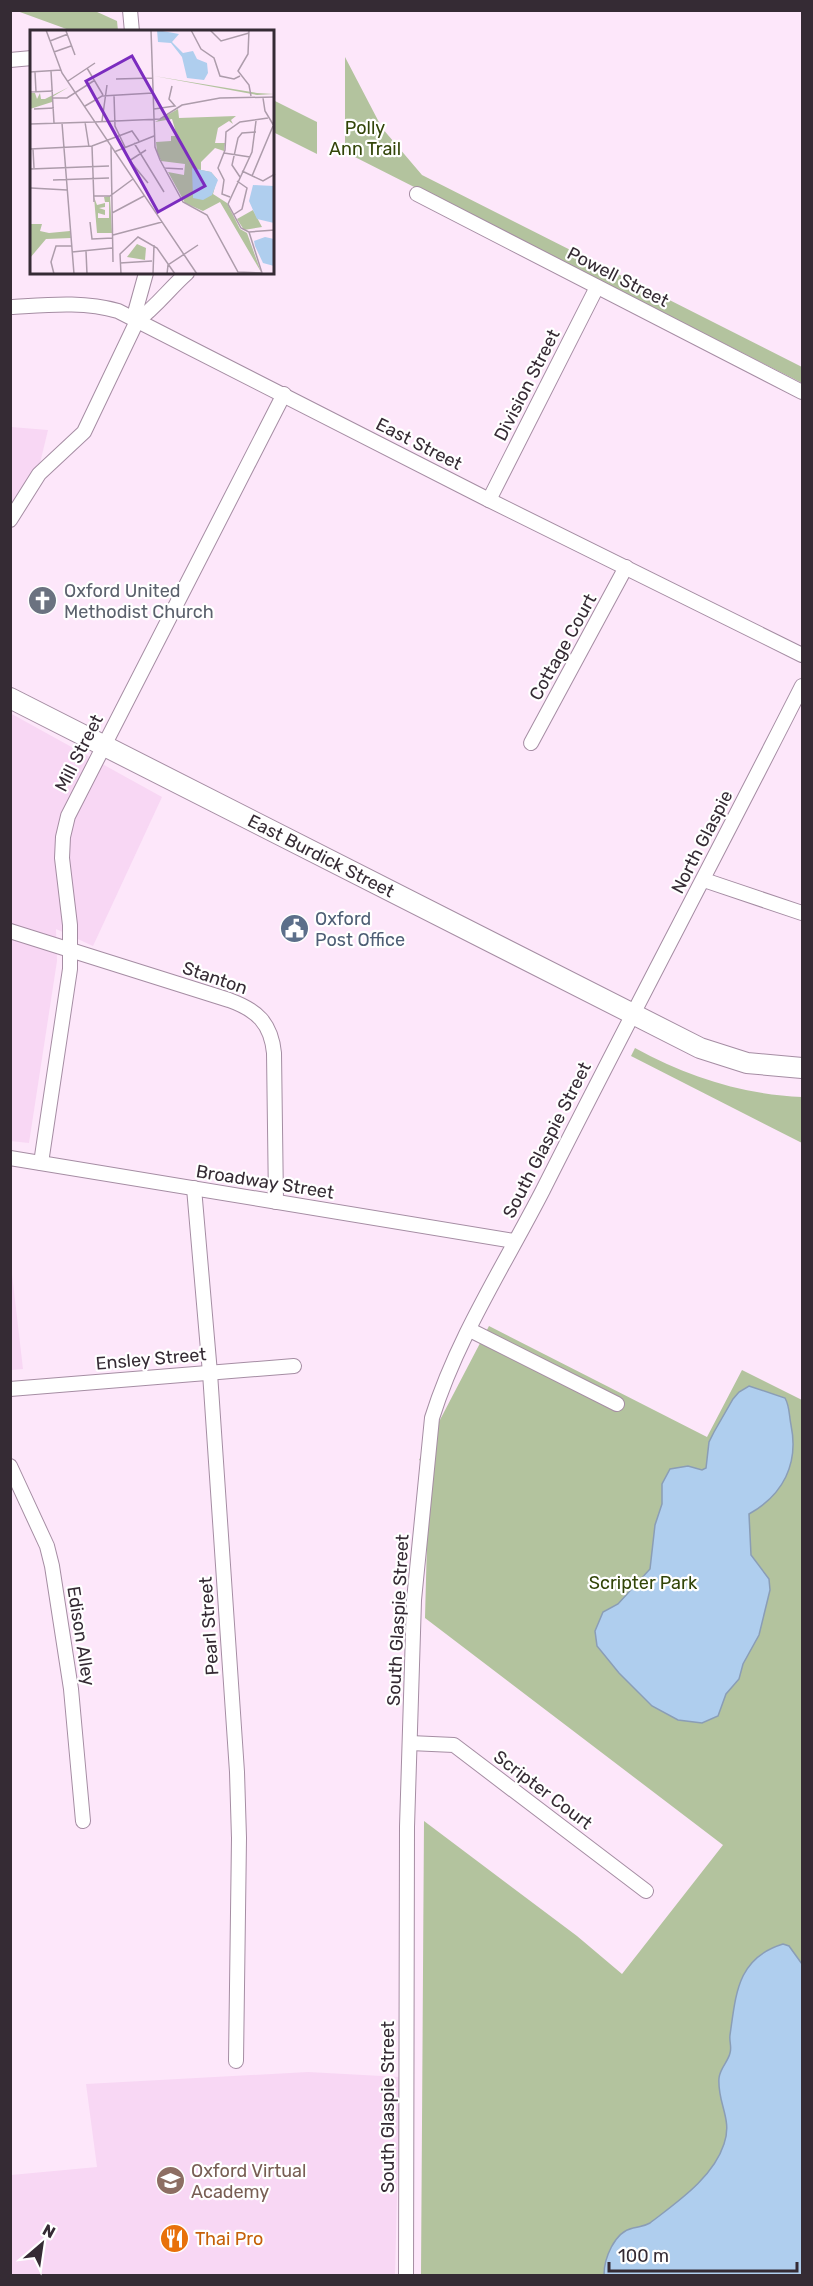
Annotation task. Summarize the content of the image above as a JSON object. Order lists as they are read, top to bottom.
{
  "streets": {
    "main road": ["East Burdick Street"],
    "street": [
      "Powell Street",
      "Division Street",
      "East Street",
      "Cottage Court",
      "Mill Street",
      "North Glaspie",
      "Stanton",
      "South Glaspie Street",
      "Broadway Street",
      "Ensley Street",
      "Pearl Street",
      "Edison Alley",
      "Scripter Court"
    ]
  },
  "crossings": [
    ["Powell Street", "Division Street"],
    ["Division Street", "East Street"],
    ["East Street", "Cottage Court"],
    ["East Street", "Mill Street"],
    ["Mill Street", "East Burdick Street"],
    ["Mill Street", "Stanton"],
    ["Mill Street", "Broadway Street"],
    ["North Glaspie", "East Burdick Street"],
    ["North Glaspie", "South Glaspie Street"],
    ["East Burdick Street", "South Glaspie Street"],
    ["Stanton", "Broadway Street"],
    ["South Glaspie Street", "Broadway Street"],
    ["South Glaspie Street", "Scripter Court"],
    ["Broadway Street", "Pearl Street"],
    ["Ensley Street", "Pearl Street"]
  ],
  "parks": ["Polly Ann Trail", "Scripter Park"],
  "places": {
    "church": ["Oxford United Methodist Church"],
    "public building": ["Oxford Post Office"],
    "school or university": ["Oxford Virtual Academy"],
    "restaurant": ["Thai Pro"]
  },
  "scale_bar": "100 m",
  "north": "top right"
}
